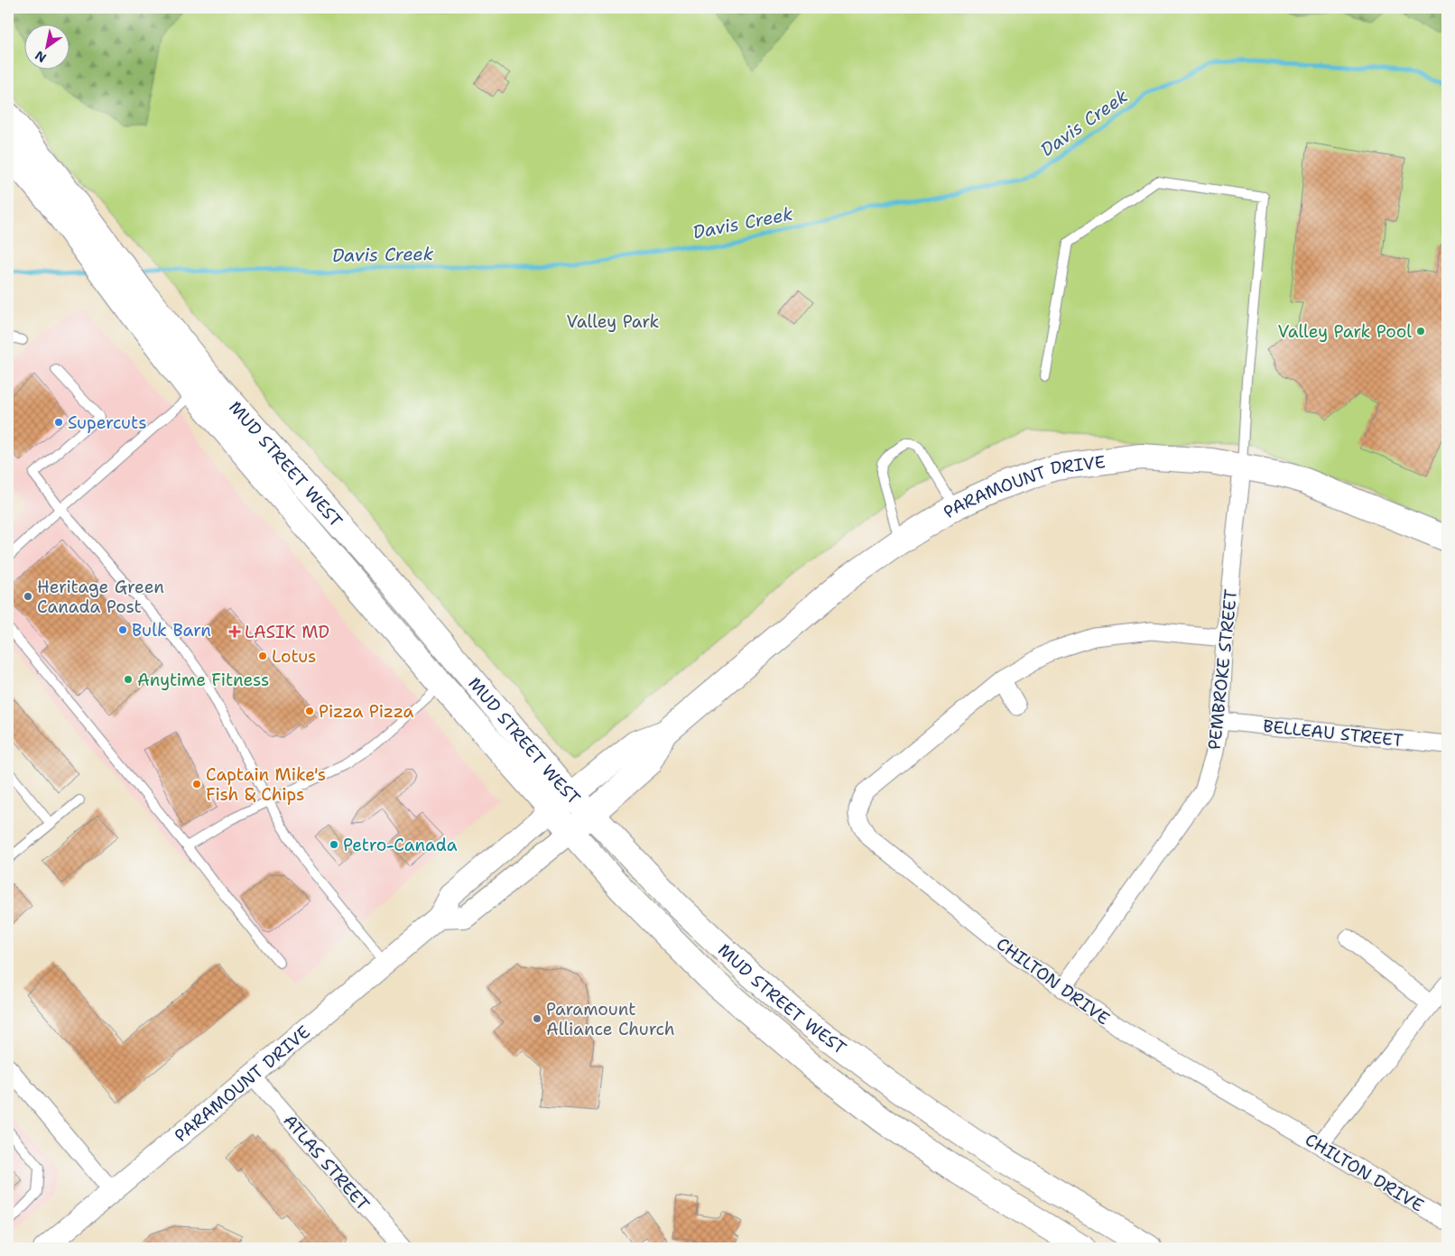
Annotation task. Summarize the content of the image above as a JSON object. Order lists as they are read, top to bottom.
{
  "streets": {
    "main road": ["MUD STREET WEST", "PARAMOUNT DRIVE"],
    "street": [
      "PEMBROKE STREET",
      "BELLEAU STREET",
      "CHILTON DRIVE",
      "ATLAS STREET"
    ]
  },
  "crossings": [
    ["MUD STREET WEST", "PARAMOUNT DRIVE"],
    ["PARAMOUNT DRIVE", "PEMBROKE STREET"],
    ["PARAMOUNT DRIVE", "ATLAS STREET"],
    ["PEMBROKE STREET", "BELLEAU STREET"],
    ["PEMBROKE STREET", "CHILTON DRIVE"]
  ],
  "water": ["Davis Creek"],
  "parks": ["Valley Park"],
  "places": {
    "other": [
      "Valley Park Pool",
      "Supercuts",
      "Heritage Green Canada Post",
      "Bulk Barn",
      "Lotus",
      "Anytime Fitness",
      "Pizza Pizza",
      "Captain Mike's Fish & Chips",
      "Petro-Canada",
      "Paramount Alliance Church"
    ],
    "health": ["LASIK MD"]
  },
  "north": "bottom left"
}
